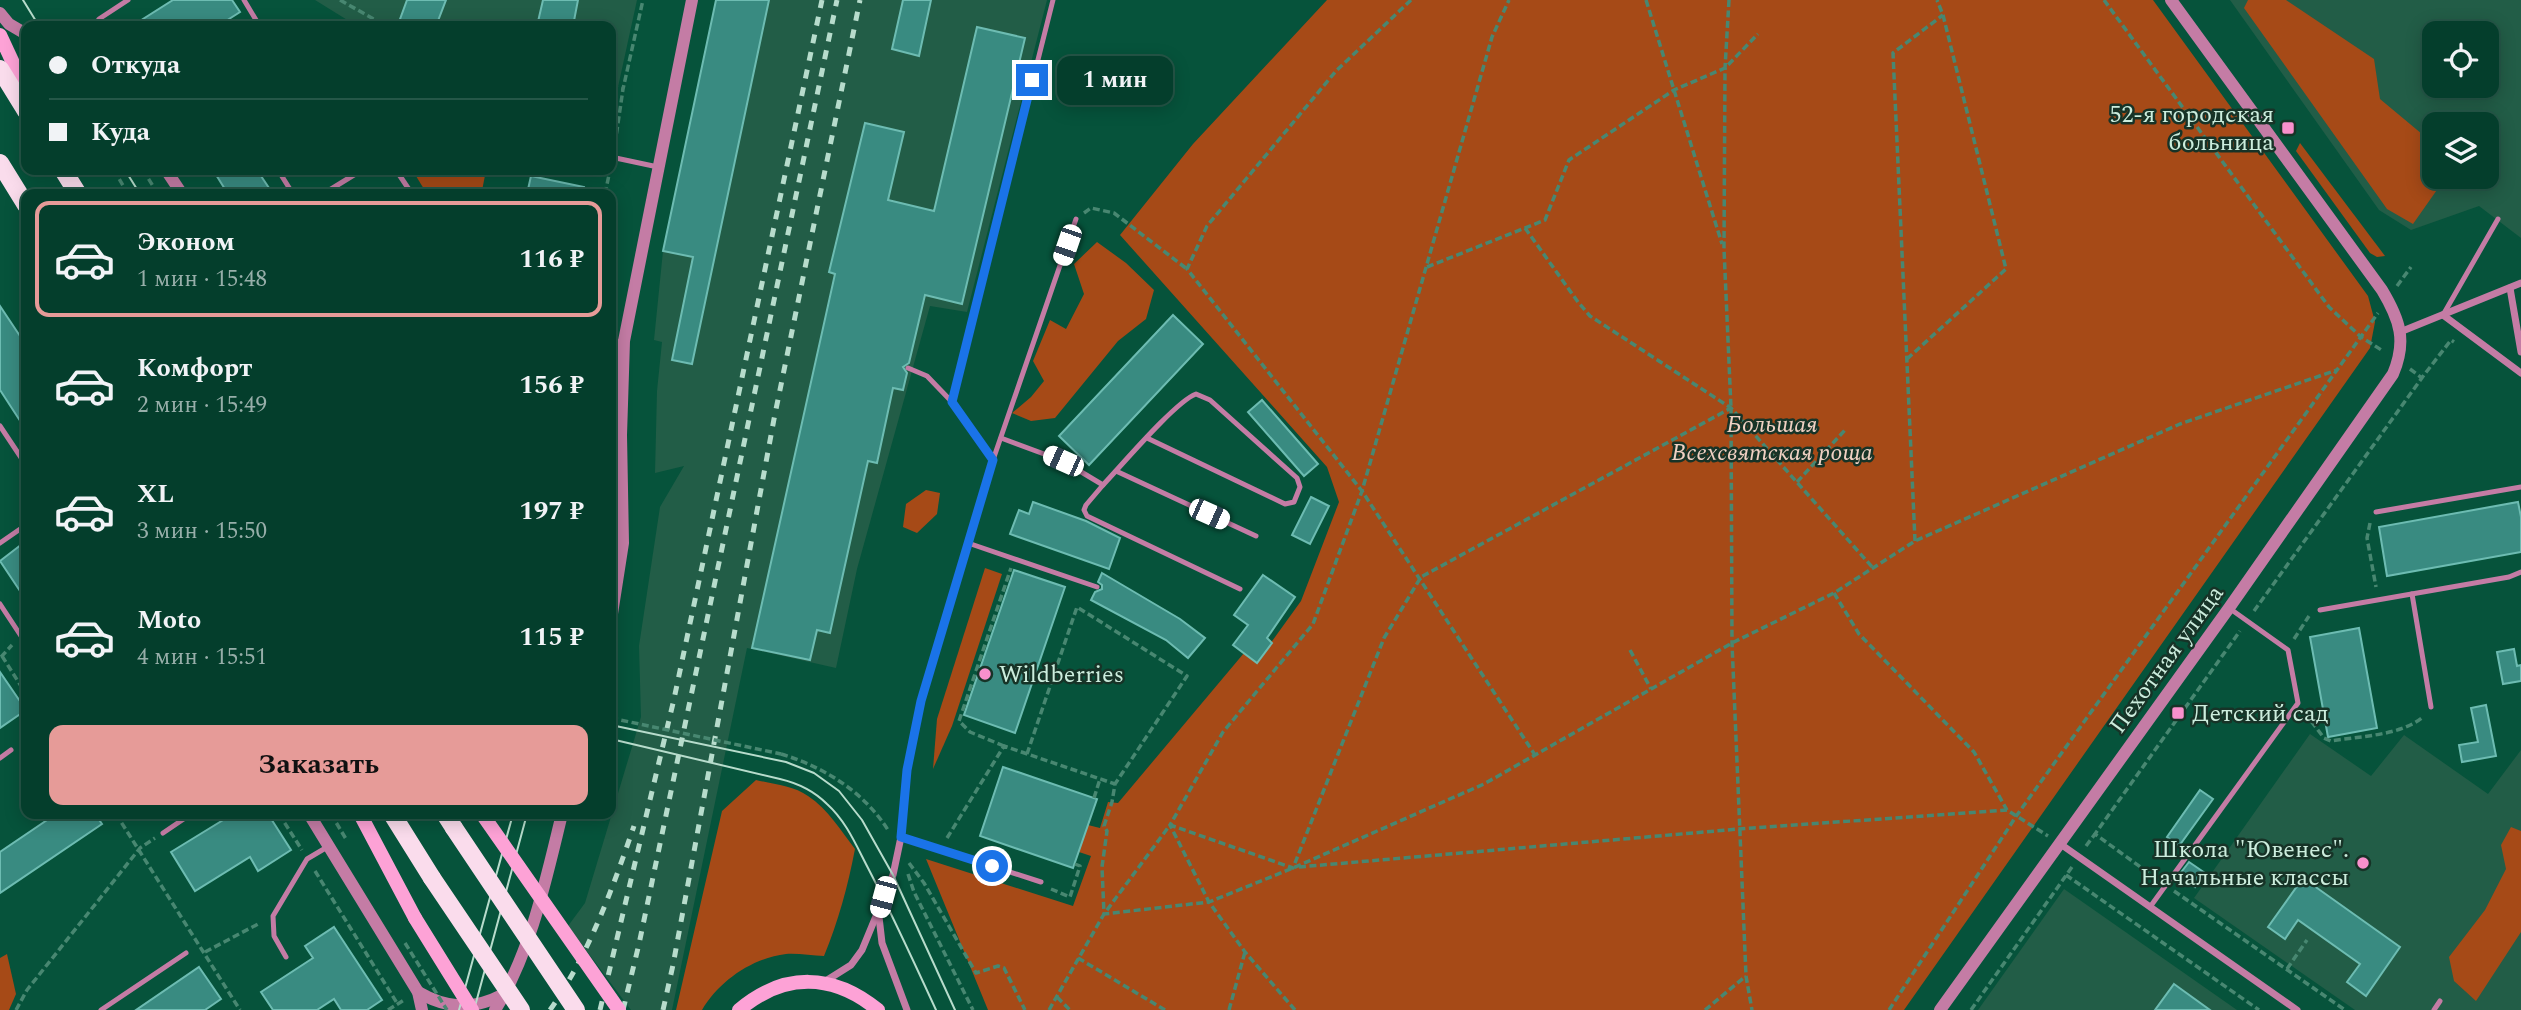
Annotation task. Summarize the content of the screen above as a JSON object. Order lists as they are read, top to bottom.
{
  "streets": {
    "street": ["Пехотная улица"]
  },
  "parks": ["Большая Всехсвятская роща"],
  "places": {
    "transit": ["52-я городская больница", "Детский сад"],
    "other": ["Wildberries", "Школа \"Ювенес\". Начальные классы"]
  },
  "page": {
    "banner": ["Откуда", "Куда"],
    "bubble": "1 мин",
    "list": [
      {
        "name": "Эконом",
        "note": "1 мин · 15:48",
        "value": "116 ₽"
      },
      {
        "name": "Комфорт",
        "note": "2 мин · 15:49",
        "value": "156 ₽"
      },
      {
        "name": "XL",
        "note": "3 мин · 15:50",
        "value": "197 ₽"
      },
      {
        "name": "Moto",
        "note": "4 мин · 15:51",
        "value": "115 ₽"
      }
    ],
    "buttons": "Заказать"
  }
}
